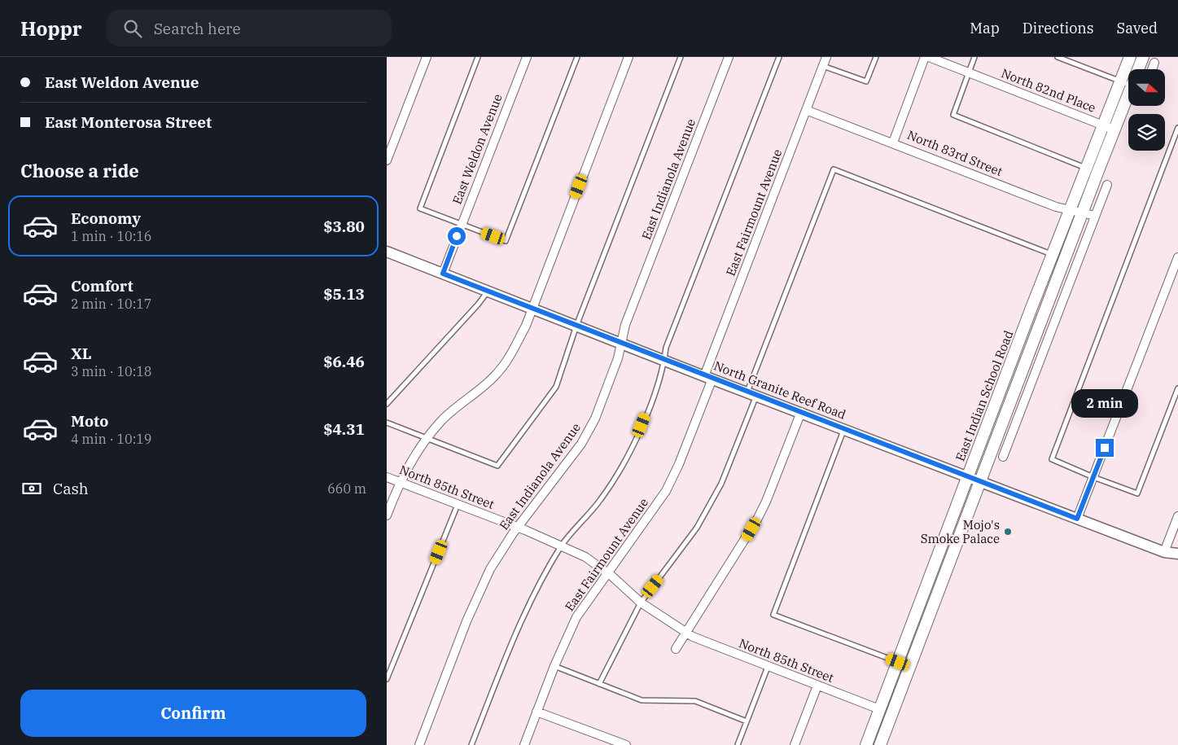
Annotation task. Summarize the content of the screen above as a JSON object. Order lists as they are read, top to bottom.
{
  "streets": {
    "main road": ["East Indian School Road"],
    "street": [
      "North 82nd Place",
      "East Weldon Avenue",
      "North 83rd Street",
      "East Indianola Avenue",
      "East Fairmount Avenue",
      "North Granite Reef Road",
      "North 85th Street"
    ]
  },
  "crossings": [
    ["North 82nd Place", "East Indian School Road"],
    ["East Weldon Avenue", "North Granite Reef Road"],
    ["North 83rd Street", "East Fairmount Avenue"],
    ["North 83rd Street", "East Indian School Road"],
    ["East Indianola Avenue", "North Granite Reef Road"],
    ["East Indianola Avenue", "North 85th Street"],
    ["East Fairmount Avenue", "North Granite Reef Road"],
    ["East Fairmount Avenue", "North 85th Street"],
    ["North Granite Reef Road", "East Indian School Road"],
    ["East Indian School Road", "North 85th Street"]
  ],
  "places": ["Mojo's Smoke Palace"],
  "north": "right",
  "page": {
    "header": "Hoppr",
    "search": "Search here",
    "nav": ["Map", "Directions", "Saved"],
    "banner": ["East Weldon Avenue", "East Monterosa Street"],
    "heading": "Choose a ride",
    "list": [
      {
        "name": "Economy",
        "note": "1 min · 10:16",
        "value": "$3.80"
      },
      {
        "name": "Comfort",
        "note": "2 min · 10:17",
        "value": "$5.13"
      },
      {
        "name": "XL",
        "note": "3 min · 10:18",
        "value": "$6.46"
      },
      {
        "name": "Moto",
        "note": "4 min · 10:19",
        "value": "$4.31"
      }
    ],
    "bubble": "2 min",
    "pay": ["Cash", "660 m"],
    "buttons": "Confirm"
  }
}
